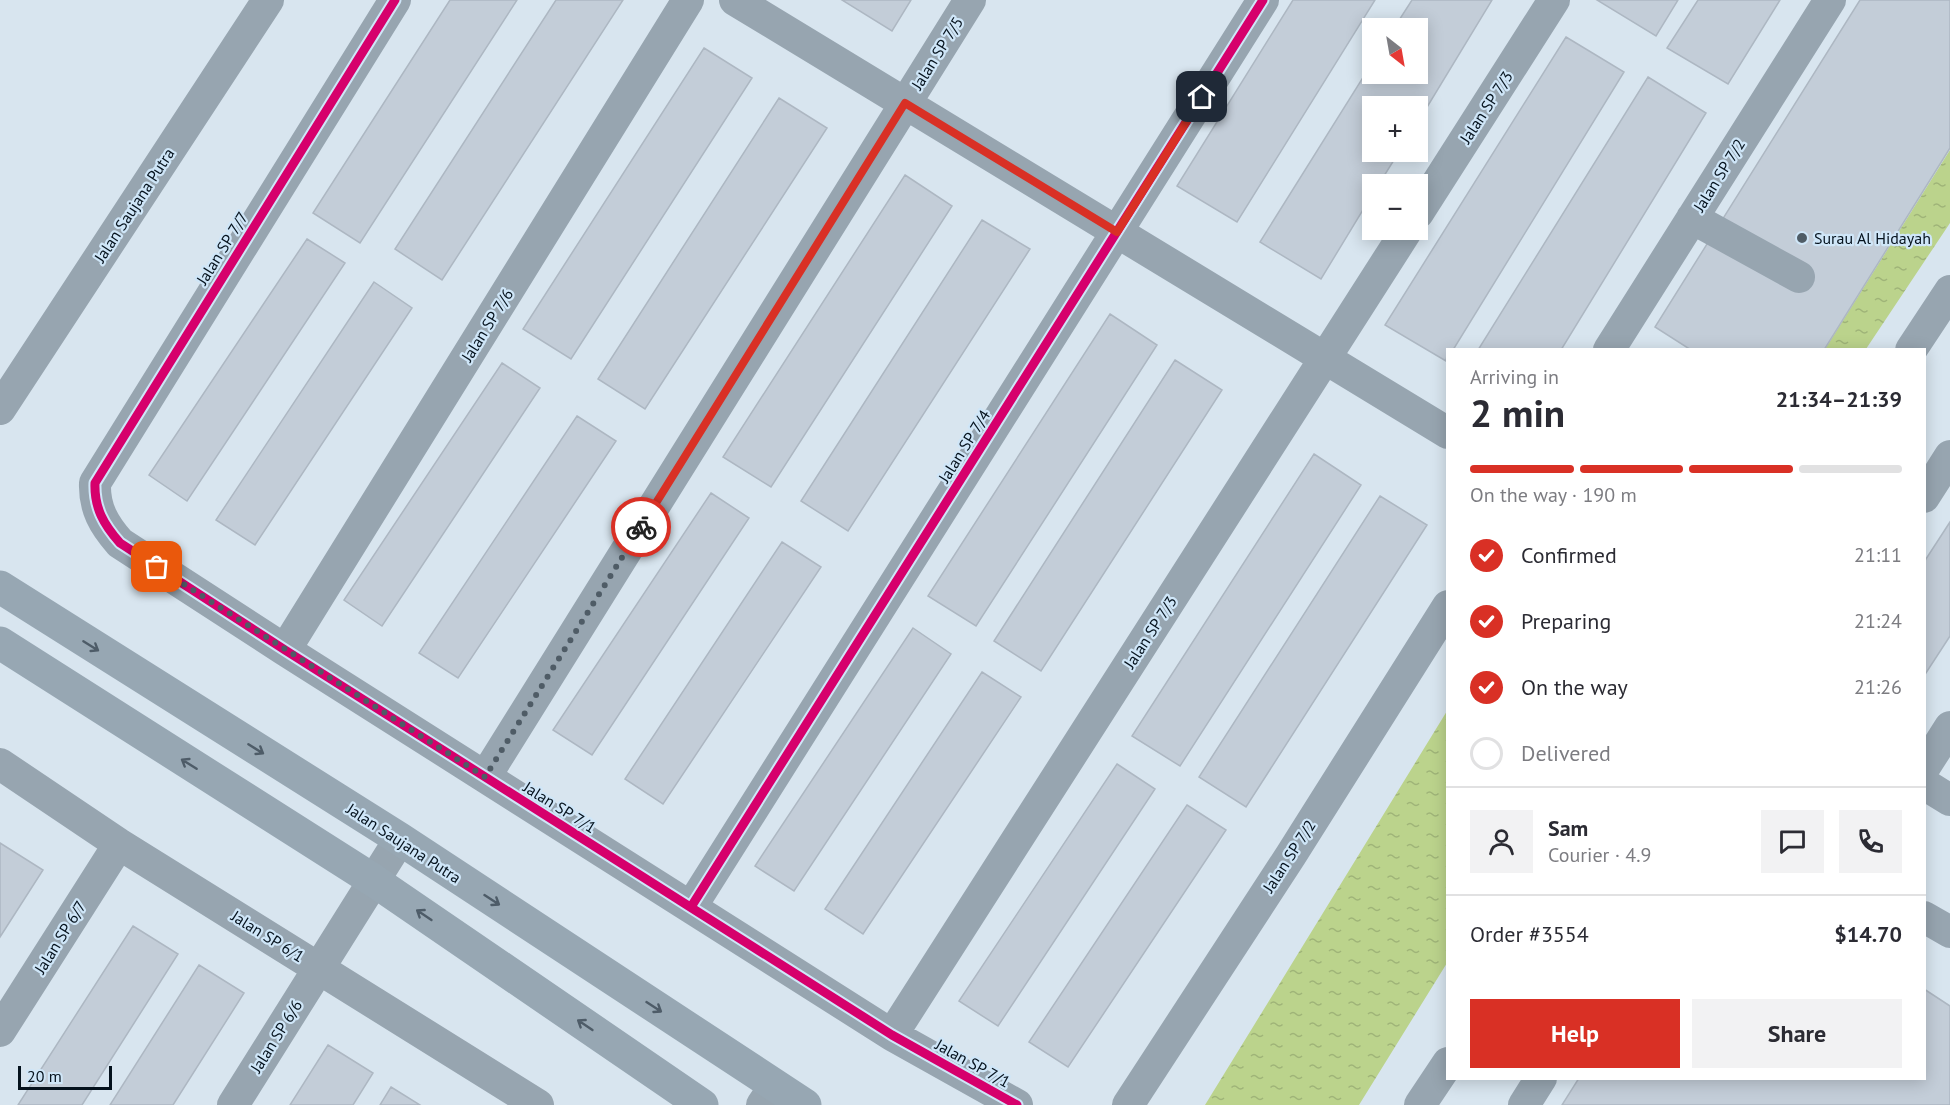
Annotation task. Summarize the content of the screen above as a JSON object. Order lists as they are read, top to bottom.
{
  "streets": {
    "main road": ["Jalan Saujana Putra"],
    "street": [
      "Jalan SP 7/5",
      "Jalan SP 7/3",
      "Jalan SP 7/2",
      "Jalan SP 7/7",
      "Jalan SP 7/6",
      "Jalan SP 7/4",
      "Jalan SP 7/1",
      "Jalan SP 6/1",
      "Jalan SP 6/7",
      "Jalan SP 6/6"
    ]
  },
  "crossings": [
    ["Jalan SP 7/5", "Jalan SP 7/1"],
    ["Jalan SP 7/3", "Jalan SP 7/1"],
    ["Jalan Saujana Putra", "Jalan SP 6/6"],
    ["Jalan SP 7/7", "Jalan SP 7/1"],
    ["Jalan SP 7/6", "Jalan SP 7/1"],
    ["Jalan SP 7/4", "Jalan SP 7/1"],
    ["Jalan SP 6/1", "Jalan SP 6/7"],
    ["Jalan SP 6/1", "Jalan SP 6/6"]
  ],
  "one_way": ["Jalan Saujana Putra"],
  "places": ["Surau Al Hidayah"],
  "scale_bar": "20 m",
  "north": "bottom right",
  "page": {
    "map_buttons": ["+", "−"],
    "heading": ["2 min", "Arriving in", "21:34–21:39"],
    "panel": [
      "Sam",
      "Courier · 4.9",
      "Order #3554",
      "$14.70"
    ],
    "bar": "On the way · 190 m",
    "list": [
      ["Confirmed", "21:11"],
      ["Preparing", "21:24"],
      ["On the way", "21:26"],
      "Delivered"
    ],
    "buttons": ["Help", "Share"],
    "scale": "20 m"
  }
}
